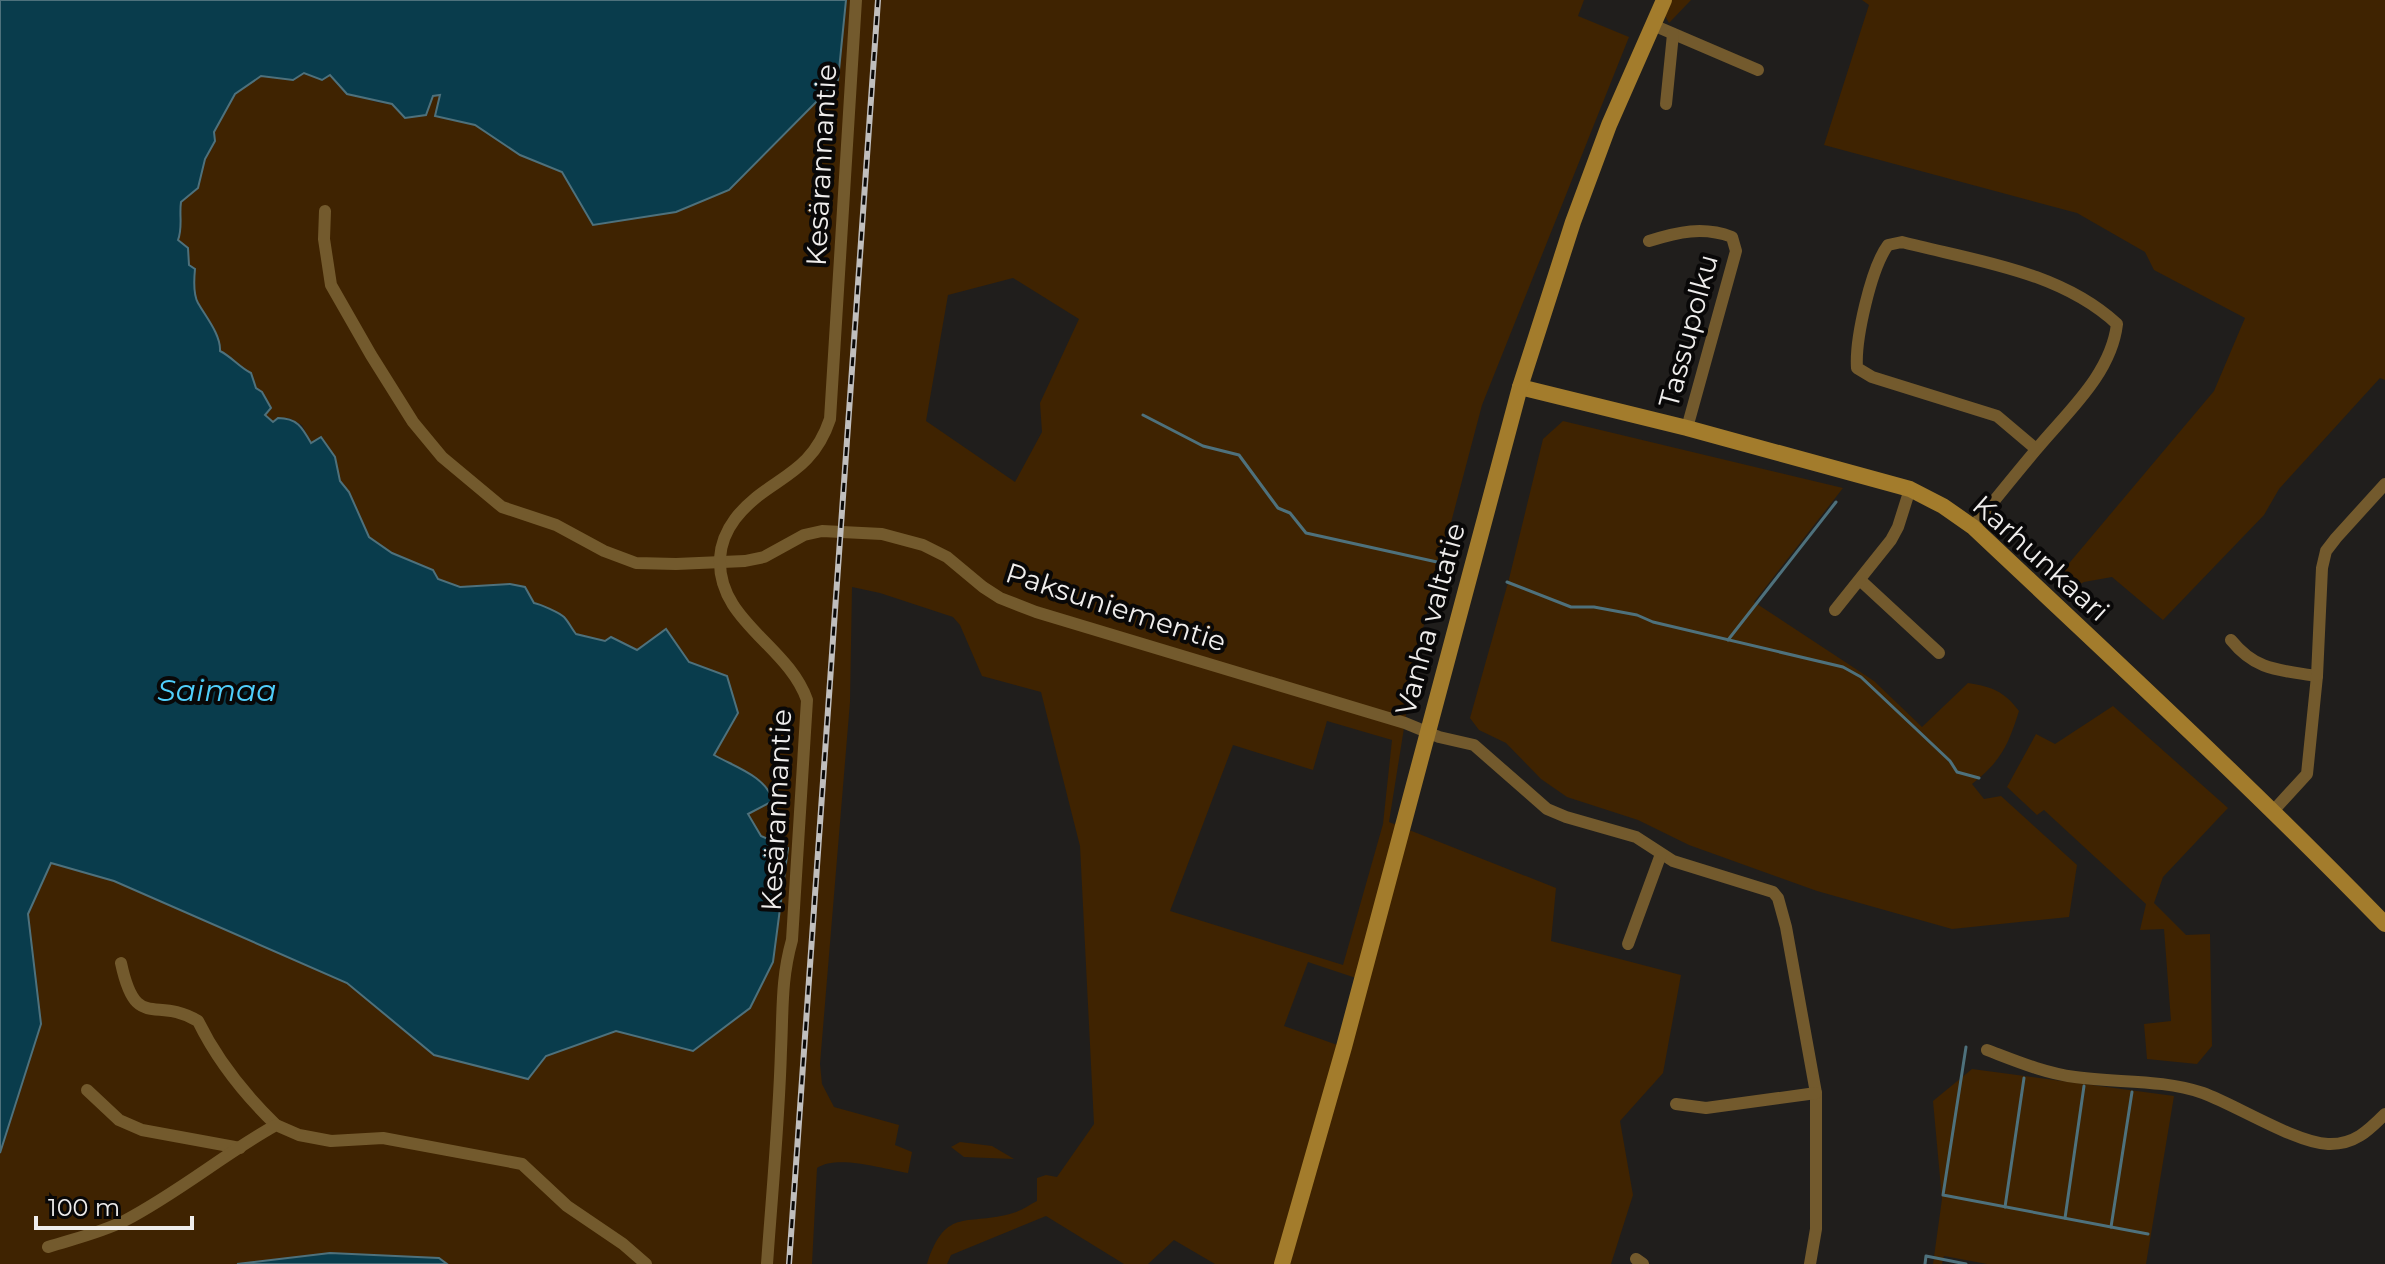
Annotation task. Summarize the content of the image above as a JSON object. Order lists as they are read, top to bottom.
{
  "streets": {
    "main road": ["Karhunkaari", "Vanha valtatie"],
    "street": ["Kesärannantie", "Tassupolku", "Paksuniementie"]
  },
  "crossings": [
    ["Kesärannantie", "Paksuniementie"],
    ["Tassupolku", "Karhunkaari"],
    ["Karhunkaari", "Vanha valtatie"],
    ["Paksuniementie", "Vanha valtatie"]
  ],
  "water": ["Saimaa"],
  "scale_bar": "100 m"
}
